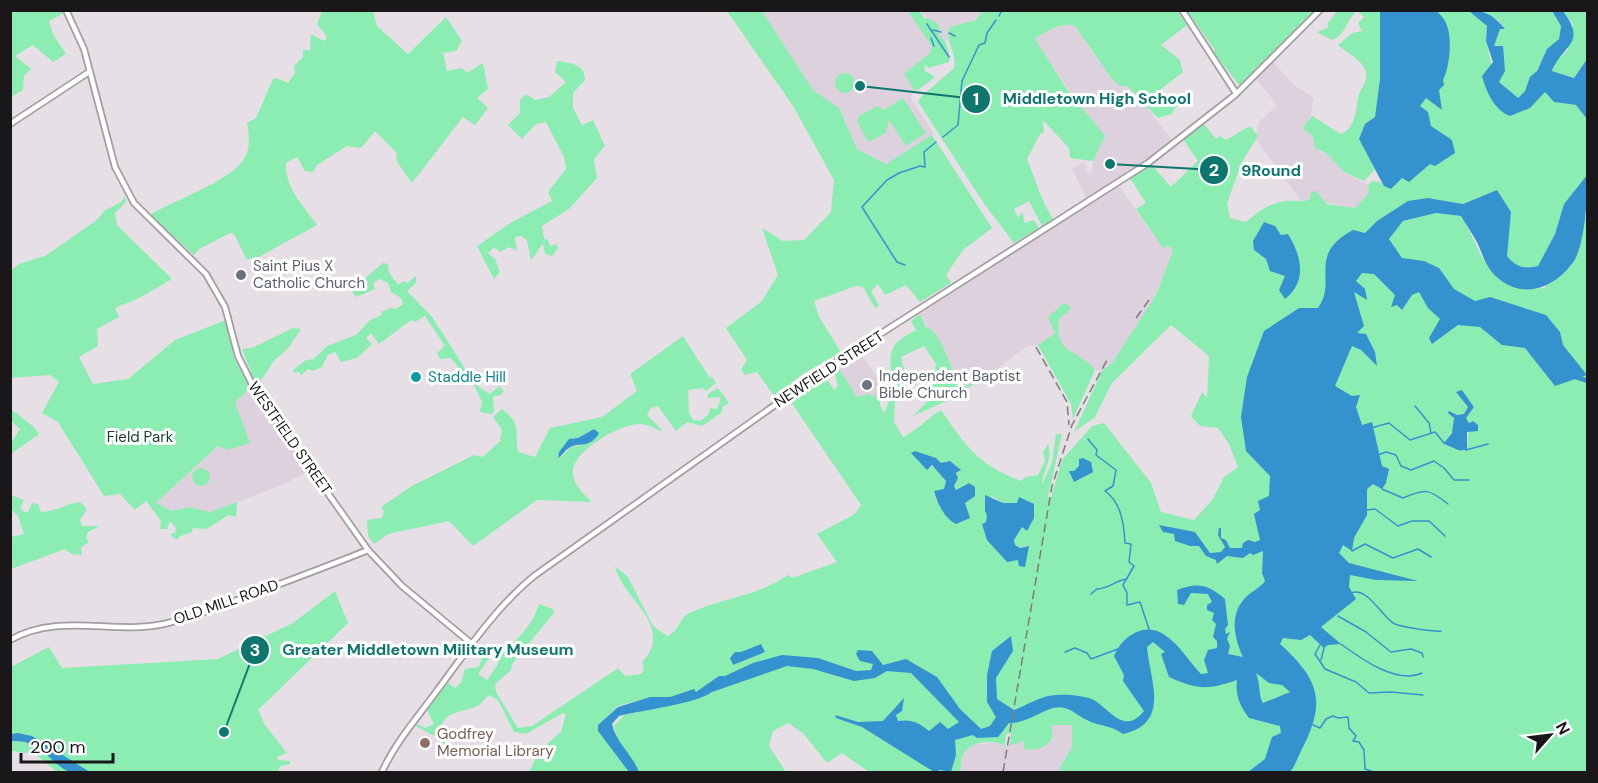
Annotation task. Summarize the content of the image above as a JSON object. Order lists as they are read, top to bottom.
{
  "streets": {
    "main road": ["NEWFIELD STREET", "WESTFIELD STREET", "OLD MILL ROAD"]
  },
  "crossings": [
    ["NEWFIELD STREET", "WESTFIELD STREET"],
    ["WESTFIELD STREET", "OLD MILL ROAD"]
  ],
  "parks": ["Field Park"],
  "places": [
    "Middletown High School",
    "9Round",
    "Saint Pius X Catholic Church",
    "Staddle Hill",
    "Independent Baptist Bible Church",
    "Greater Middletown Military Museum",
    "Godfrey Memorial Library"
  ],
  "scale_bar": "200 m",
  "north": "top right"
}
